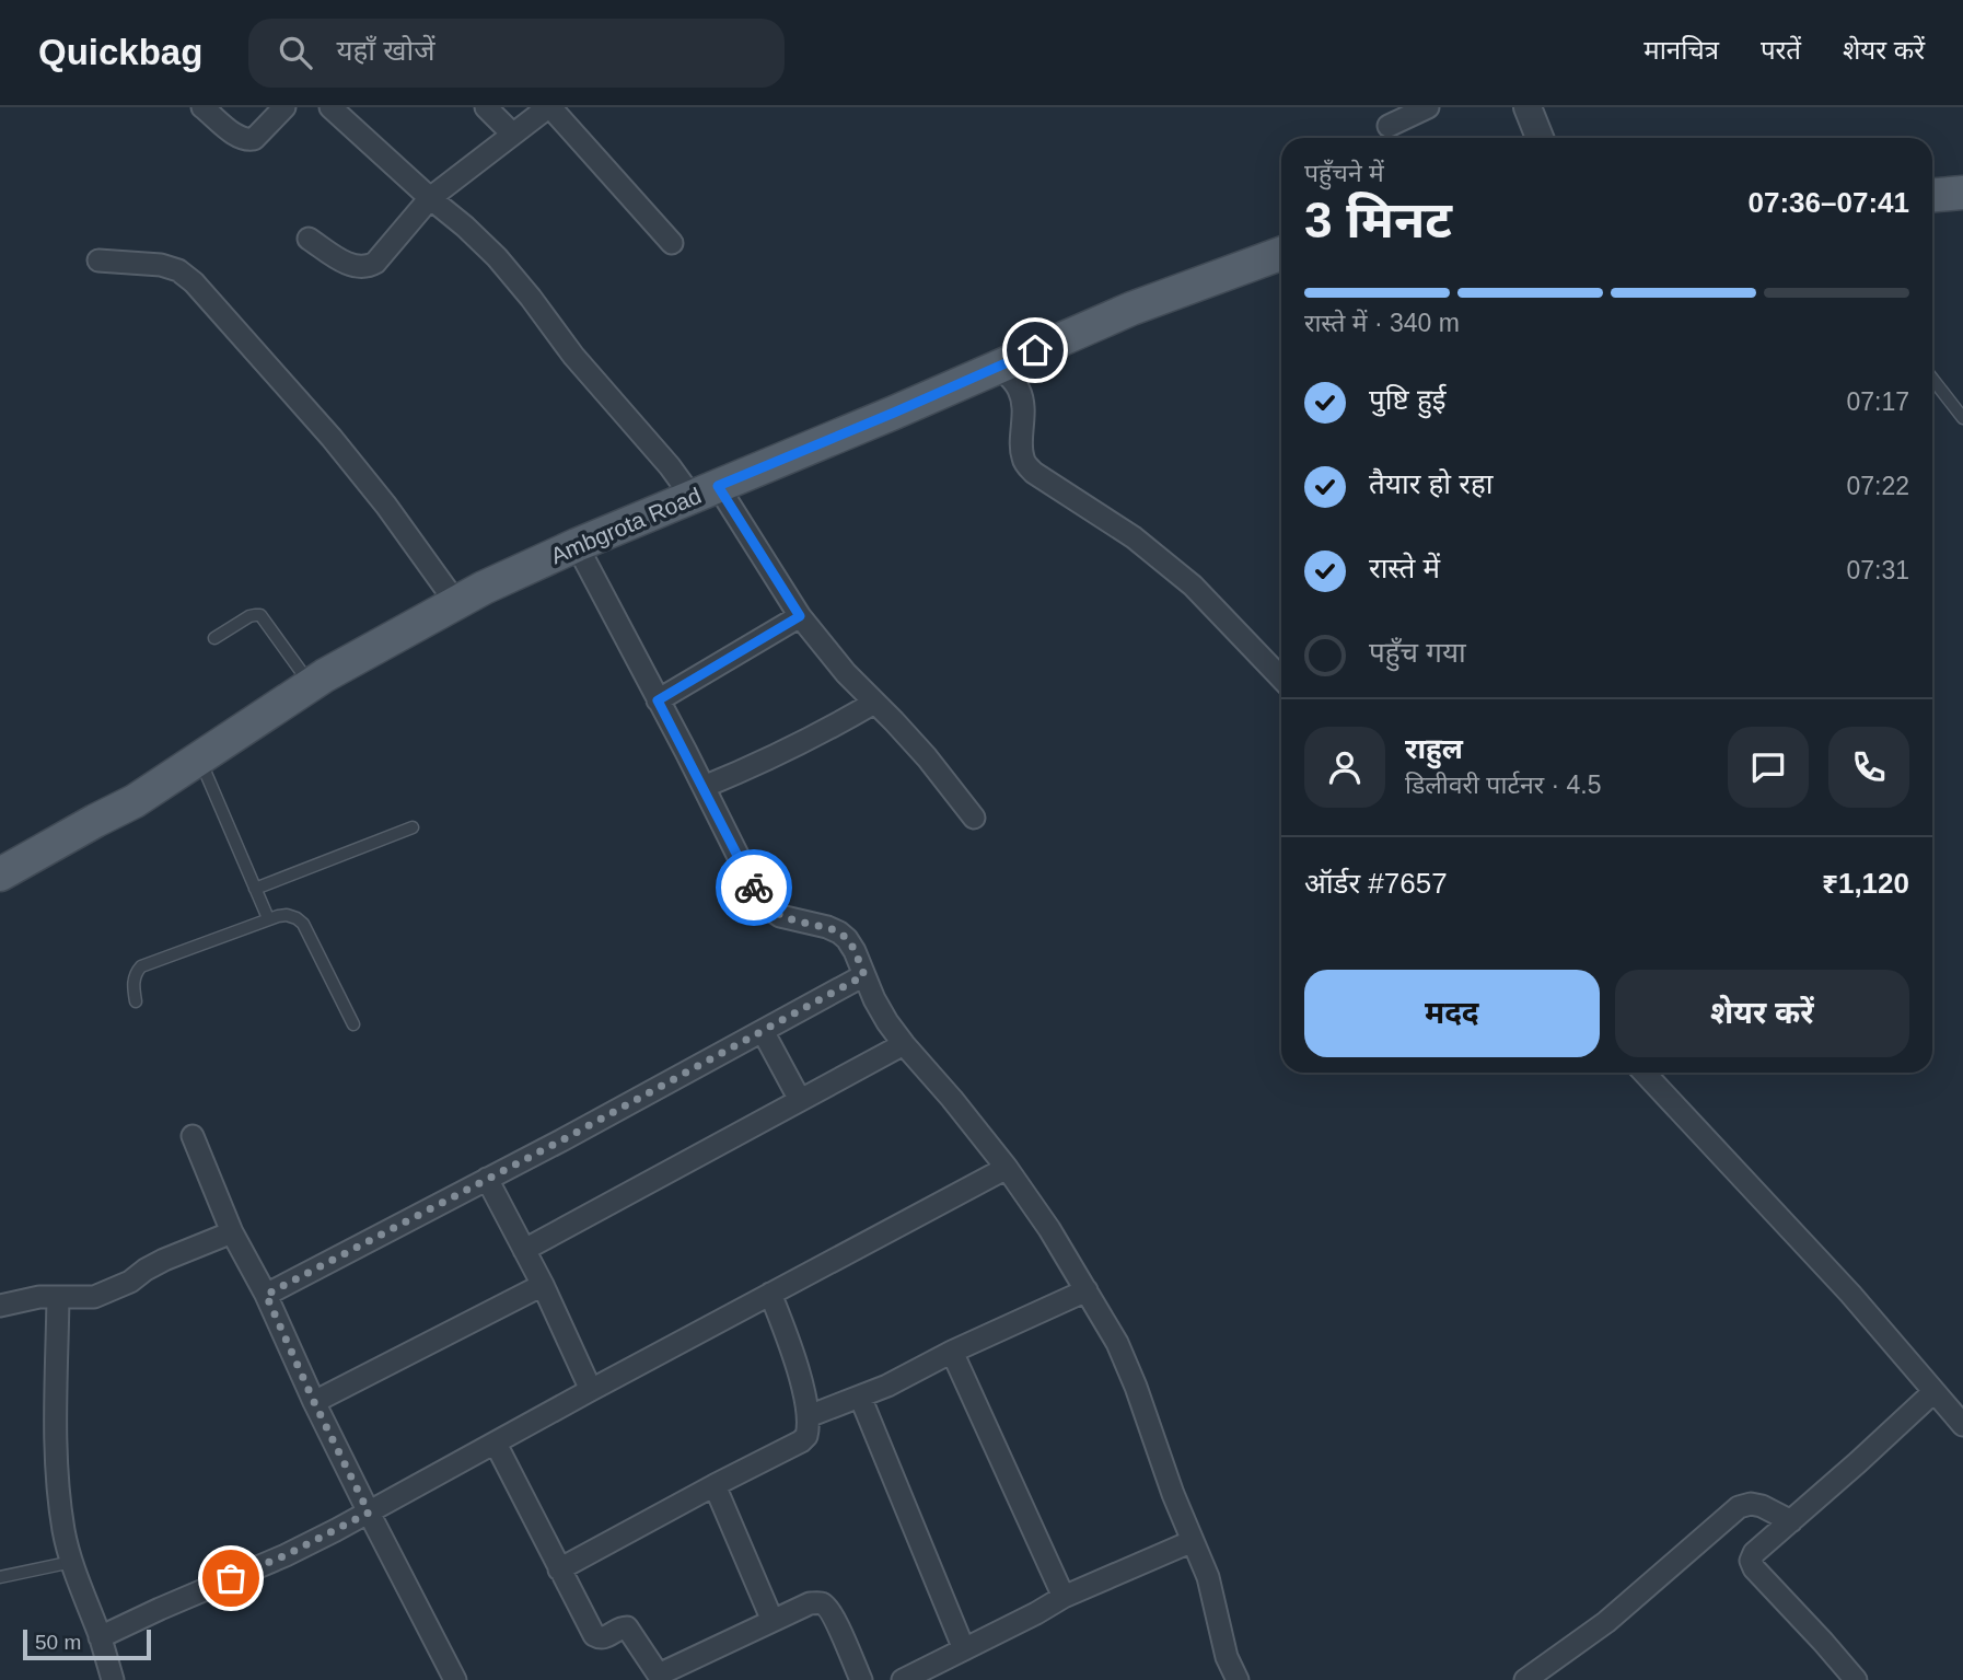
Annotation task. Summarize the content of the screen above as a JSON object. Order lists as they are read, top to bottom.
{
  "streets": {
    "main road": ["Ambgrota Road"]
  },
  "scale_bar": "50 m",
  "page": {
    "header": "Quickbag",
    "search": "यहाँ खोजें",
    "nav": ["मानचित्र", "परतें", "शेयर करें"],
    "heading": ["3 मिनट", "पहुँचने में", "07:36–07:41"],
    "panel": [
      "राहुल",
      "डिलीवरी पार्टनर · 4.5",
      "ऑर्डर #7657",
      "₹1,120"
    ],
    "bar": "रास्ते में · 340 m",
    "list": [
      ["पुष्टि हुई", "07:17"],
      ["तैयार हो रहा", "07:22"],
      ["रास्ते में", "07:31"],
      "पहुँच गया"
    ],
    "buttons": ["मदद", "शेयर करें"],
    "scale": "50 m"
  }
}
